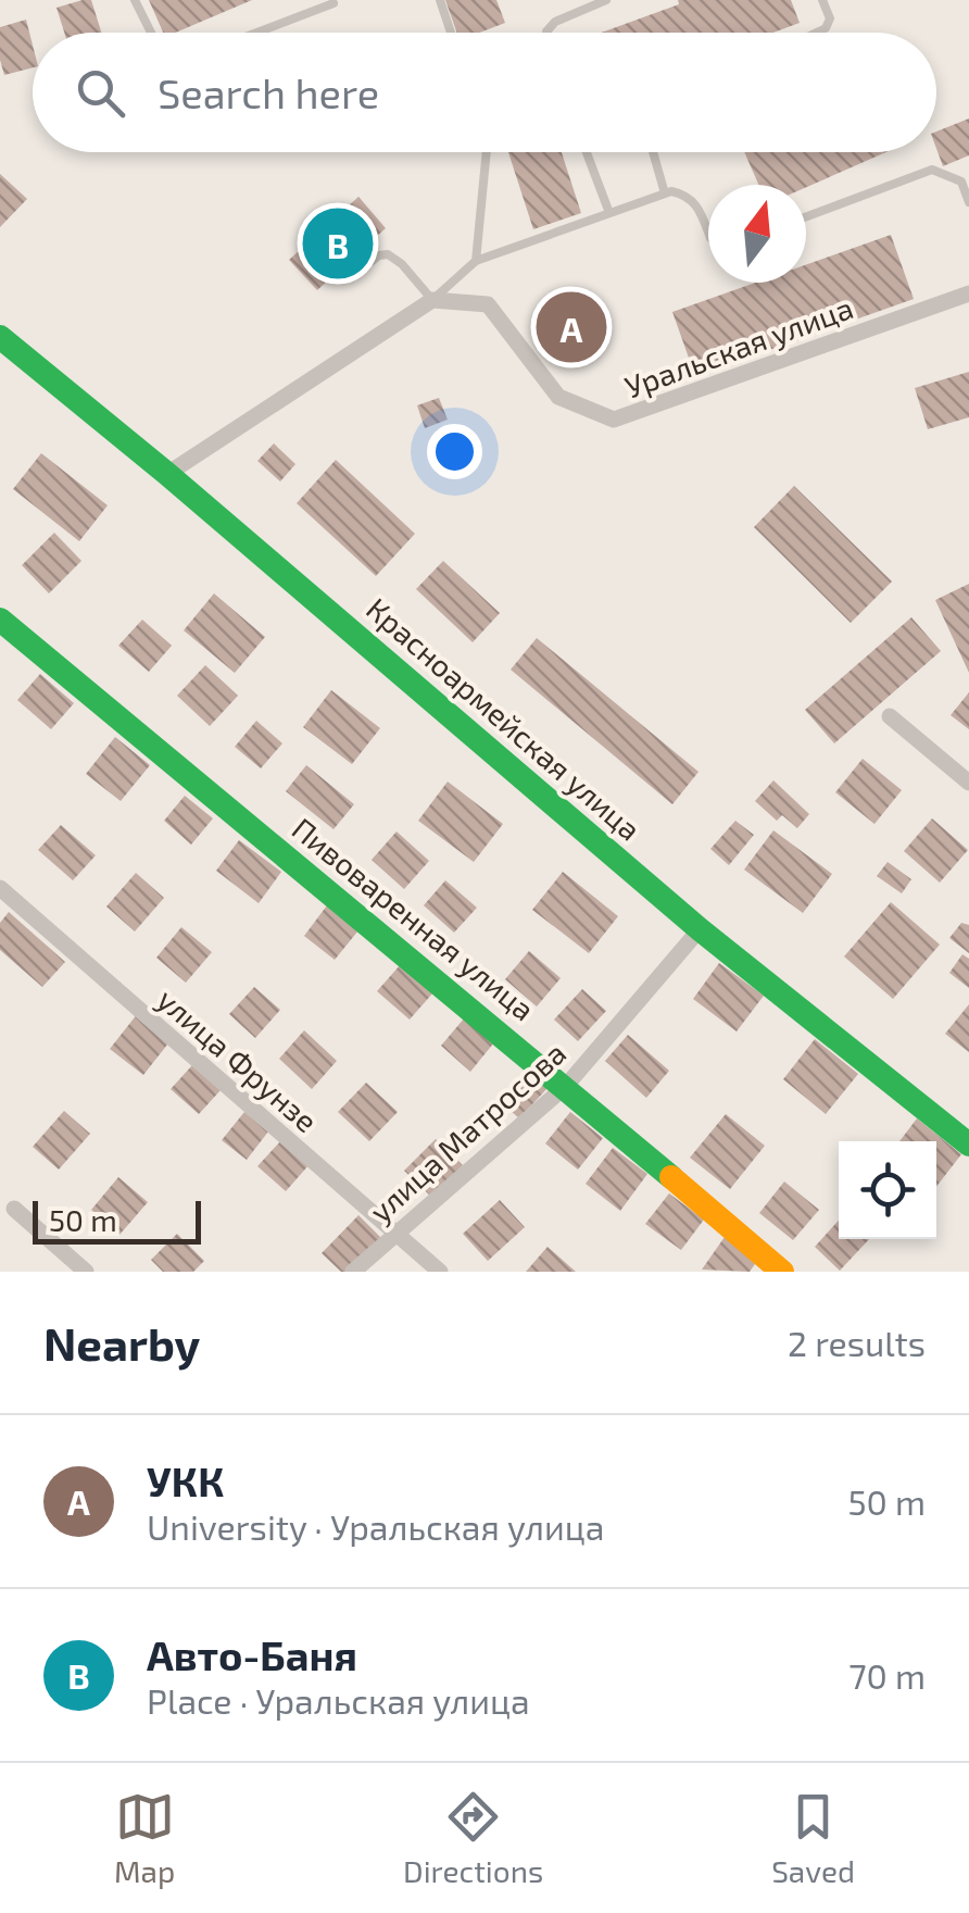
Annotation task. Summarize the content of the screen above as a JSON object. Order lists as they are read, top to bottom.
{
  "streets": {
    "main road": ["Красноармейская улица", "Пивоваренная улица"],
    "street": ["Уральская улица", "улица Фрунзе", "улица Матросова"]
  },
  "crossings": [
    ["Красноармейская улица", "улица Матросова"],
    ["Пивоваренная улица", "улица Матросова"],
    ["улица Фрунзе", "улица Матросова"]
  ],
  "scale_bar": "50 m",
  "north": "top",
  "page": {
    "search": "Search here",
    "pins": ["B", "A"],
    "scale": "50 m",
    "heading": ["Nearby", "2 results"],
    "list": [
      {
        "mark": "A",
        "name": "УКК",
        "note": "University · Уральская улица",
        "value": "50 m"
      },
      {
        "mark": "B",
        "name": "Авто-Баня",
        "note": "Place · Уральская улица",
        "value": "70 m"
      }
    ],
    "nav": ["Map", "Directions", "Saved"]
  }
}
